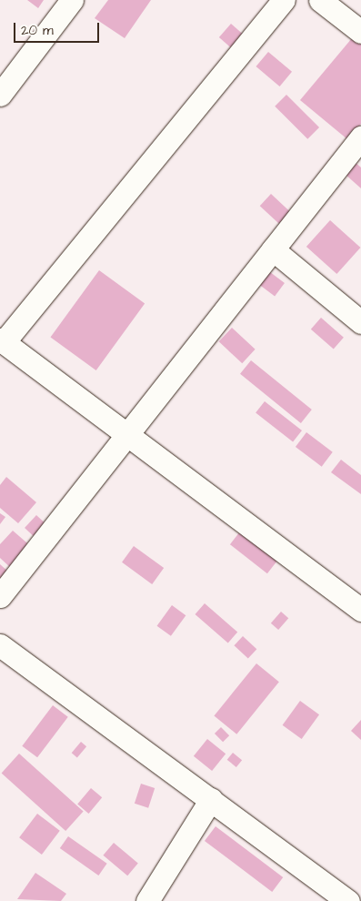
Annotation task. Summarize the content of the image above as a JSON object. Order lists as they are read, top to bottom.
{
  "scale_bar": "20 m"
}
